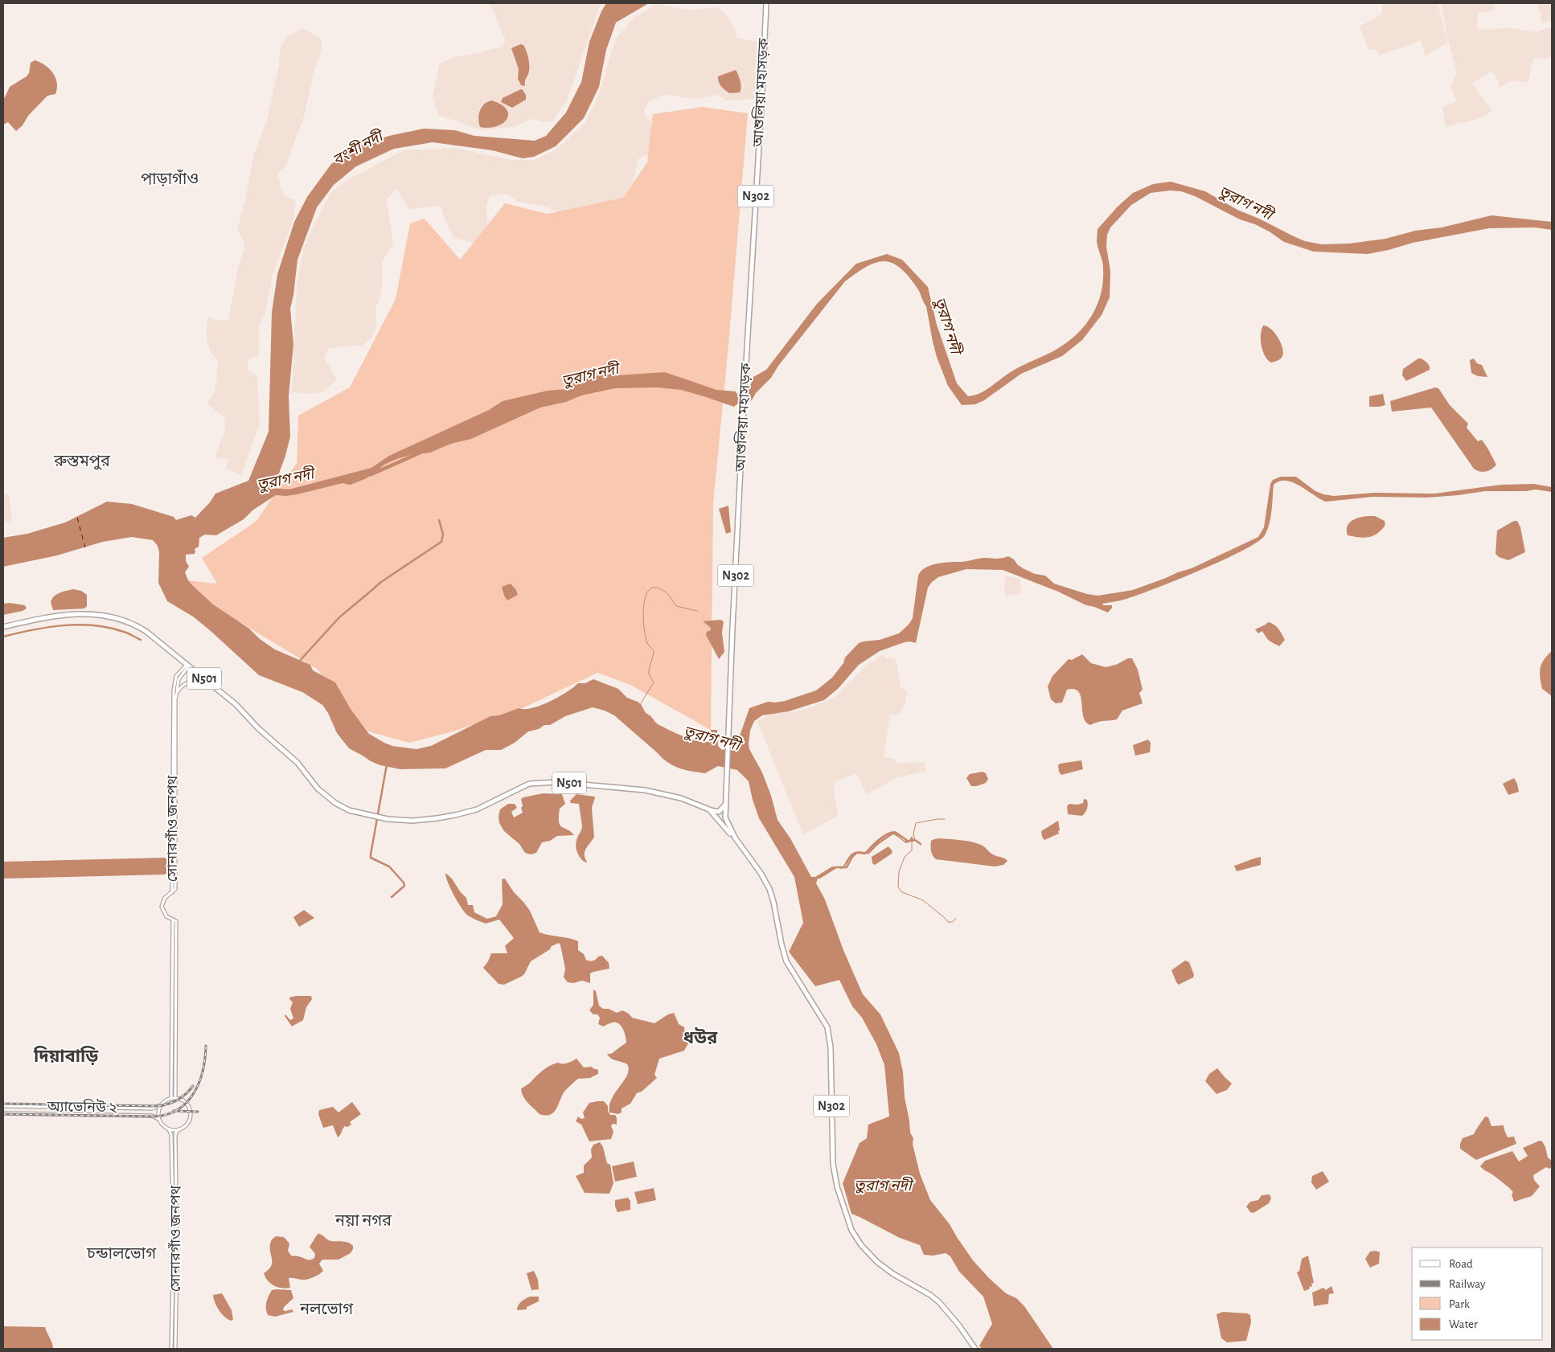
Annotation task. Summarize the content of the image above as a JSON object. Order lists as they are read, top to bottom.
{
  "streets": {
    "highway": ["আশুলিয়া মহাসড়ক", "N302", "N501"],
    "main road": ["সোনারগাঁও জনপথ", "অ্যাভেনিউ ২"]
  },
  "crossings": [
    ["আশুলিয়া মহাসড়ক", "N302"],
    ["আশুলিয়া মহাসড়ক", "N501"],
    ["N302", "N501"],
    ["সোনারগাঁও জনপথ", "অ্যাভেনিউ ২"]
  ],
  "districts": [
    "পাড়াগাঁও",
    "রুস্তমপুর",
    "ধউর",
    "দিয়াবাড়ি",
    "নয়া নগর",
    "চন্ডালভোগ",
    "নলভোগ"
  ],
  "water": ["বংশী নদী", "তুরাগ নদী"],
  "legend": [
    "Road",
    "Railway",
    "Park",
    "Water"
  ]
}
